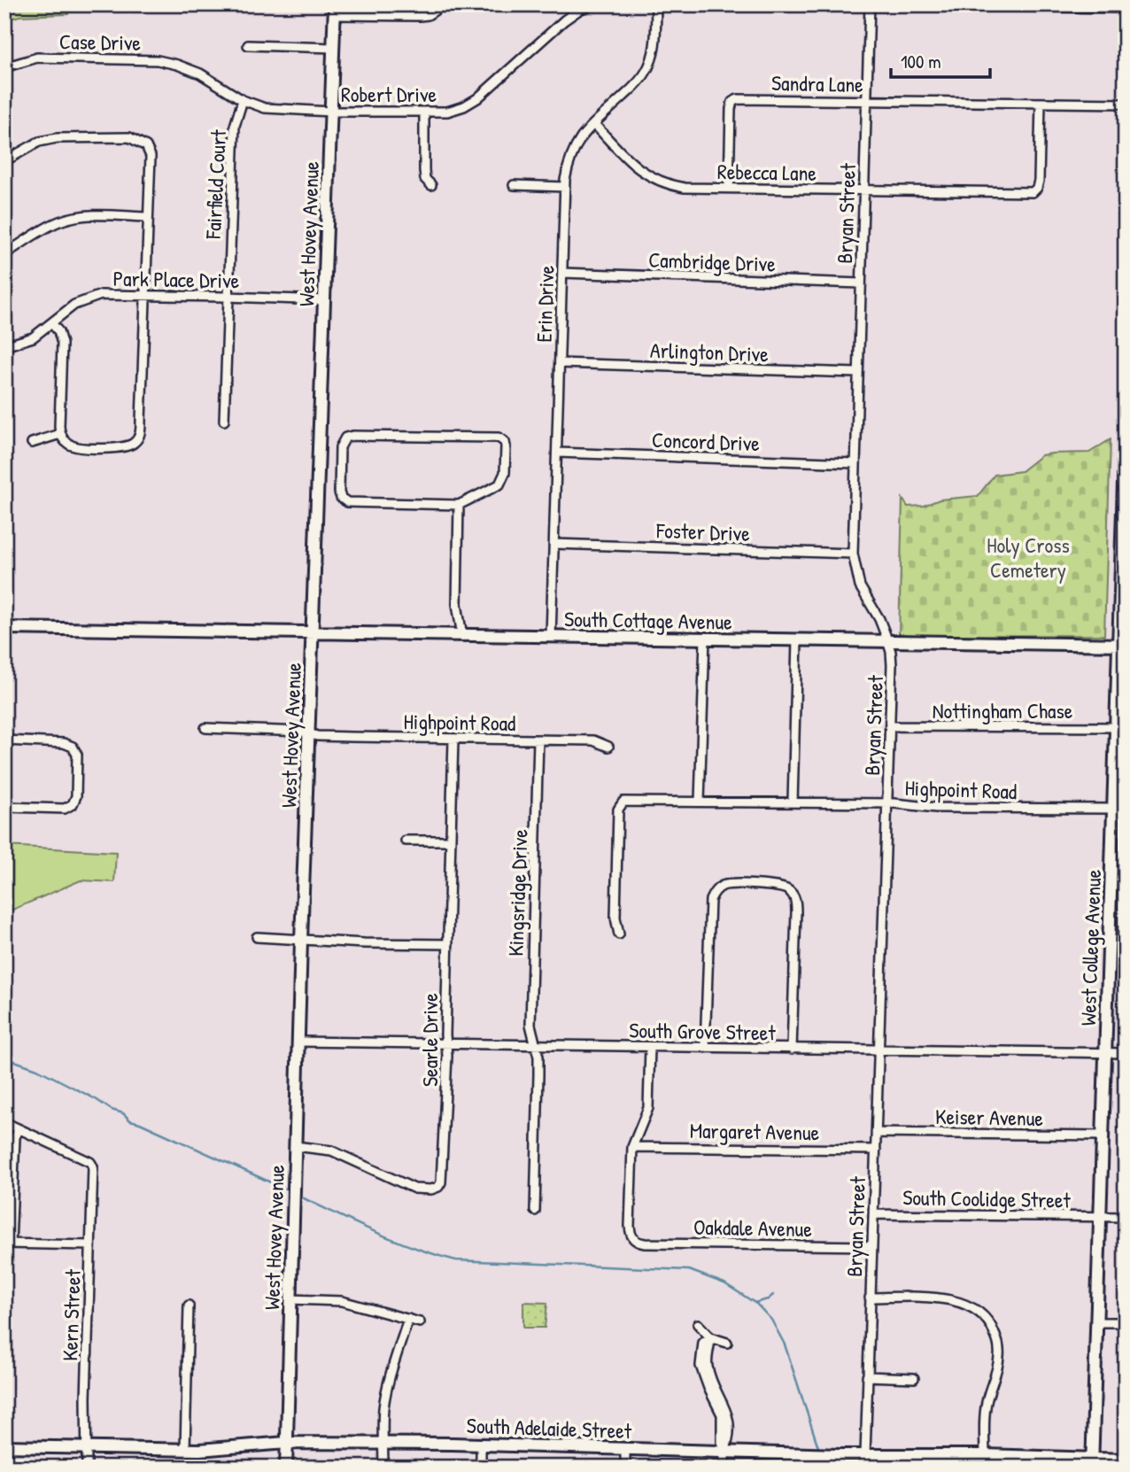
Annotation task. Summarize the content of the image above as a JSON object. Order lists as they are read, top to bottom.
{
  "streets": {
    "main road": [
      "West Hovey Avenue",
      "South Cottage Avenue",
      "West College Avenue",
      "South Adelaide Street"
    ],
    "street": [
      "Case Drive",
      "Sandra Lane",
      "Robert Drive",
      "Rebecca Lane",
      "Fairfield Court",
      "Bryan Street",
      "Cambridge Drive",
      "Park Place Drive",
      "Erin Drive",
      "Arlington Drive",
      "Concord Drive",
      "Foster Drive",
      "Nottingham Chase",
      "Highpoint Road",
      "Kingsridge Drive",
      "South Grove Street",
      "Searle Drive",
      "Keiser Avenue",
      "Margaret Avenue",
      "South Coolidge Street",
      "Oakdale Avenue",
      "Kern Street"
    ]
  },
  "crossings": [
    ["Case Drive", "Robert Drive"],
    ["Sandra Lane", "Rebecca Lane"],
    ["Sandra Lane", "Bryan Street"],
    ["Robert Drive", "Fairfield Court"],
    ["Robert Drive", "West Hovey Avenue"],
    ["Rebecca Lane", "Bryan Street"],
    ["Rebecca Lane", "Erin Drive"],
    ["Fairfield Court", "Park Place Drive"],
    ["Bryan Street", "Cambridge Drive"],
    ["Bryan Street", "Arlington Drive"],
    ["Bryan Street", "Concord Drive"],
    ["Bryan Street", "Foster Drive"],
    ["Bryan Street", "South Cottage Avenue"],
    ["Bryan Street", "Nottingham Chase"],
    ["Bryan Street", "Highpoint Road"],
    ["Bryan Street", "South Grove Street"],
    ["Bryan Street", "Keiser Avenue"],
    ["Bryan Street", "Margaret Avenue"],
    ["Bryan Street", "South Coolidge Street"],
    ["Bryan Street", "Oakdale Avenue"],
    ["Bryan Street", "South Adelaide Street"],
    ["West Hovey Avenue", "Park Place Drive"],
    ["West Hovey Avenue", "South Cottage Avenue"],
    ["West Hovey Avenue", "Highpoint Road"],
    ["West Hovey Avenue", "South Grove Street"],
    ["West Hovey Avenue", "Searle Drive"],
    ["West Hovey Avenue", "South Adelaide Street"],
    ["Cambridge Drive", "Erin Drive"],
    ["Erin Drive", "Arlington Drive"],
    ["Erin Drive", "Concord Drive"],
    ["Erin Drive", "Foster Drive"],
    ["Erin Drive", "South Cottage Avenue"],
    ["South Cottage Avenue", "West College Avenue"],
    ["Nottingham Chase", "West College Avenue"],
    ["Highpoint Road", "Kingsridge Drive"],
    ["Highpoint Road", "West College Avenue"],
    ["Highpoint Road", "Searle Drive"],
    ["Kingsridge Drive", "South Grove Street"],
    ["West College Avenue", "South Grove Street"],
    ["West College Avenue", "Keiser Avenue"],
    ["West College Avenue", "South Coolidge Street"],
    ["West College Avenue", "South Adelaide Street"],
    ["South Grove Street", "Searle Drive"],
    ["Margaret Avenue", "Oakdale Avenue"],
    ["Kern Street", "South Adelaide Street"]
  ],
  "parks": ["Holy Cross Cemetery"],
  "scale_bar": "100 m"
}
